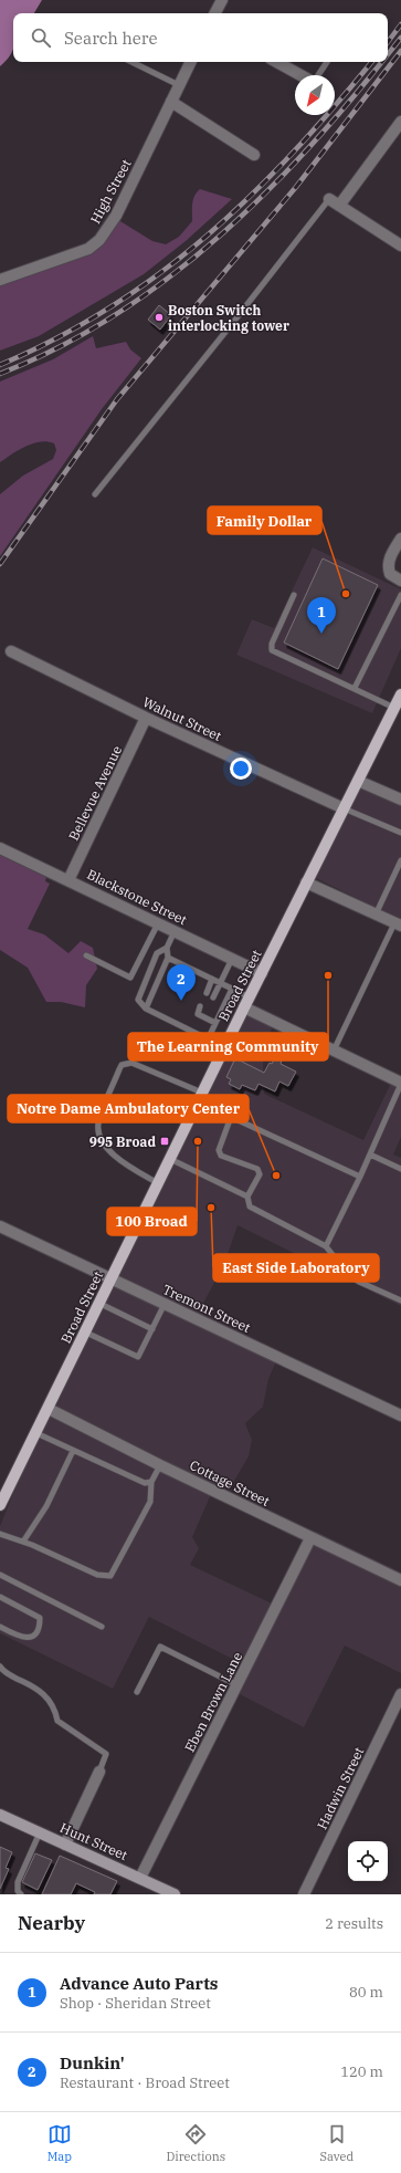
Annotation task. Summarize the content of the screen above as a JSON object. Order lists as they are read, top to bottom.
{
  "streets": {
    "main road": ["Broad Street", "Hunt Street"],
    "street": [
      "High Street",
      "Walnut Street",
      "Bellevue Avenue",
      "Blackstone Street",
      "Tremont Street",
      "Cottage Street",
      "Eben Brown Lane",
      "Hadwin Street"
    ]
  },
  "crossings": [
    ["Walnut Street", "Bellevue Avenue"],
    ["Walnut Street", "Broad Street"],
    ["Bellevue Avenue", "Blackstone Street"],
    ["Blackstone Street", "Broad Street"],
    ["Broad Street", "Tremont Street"],
    ["Broad Street", "Cottage Street"],
    ["Cottage Street", "Eben Brown Lane"],
    ["Eben Brown Lane", "Hunt Street"]
  ],
  "places": {
    "other": [
      "Boston Switch interlocking tower",
      "Family Dollar",
      "The Learning Community",
      "100 Broad",
      "Notre Dame Ambulatory Center",
      "East Side Laboratory"
    ],
    "transit": ["995 Broad"]
  },
  "north": "bottom left",
  "page": {
    "search": "Search here",
    "pins": ["1", "2"],
    "heading": ["Nearby", "2 results"],
    "list": [
      {
        "mark": "1",
        "name": "Advance Auto Parts",
        "note": "Shop · Sheridan Street",
        "value": "80 m"
      },
      {
        "mark": "2",
        "name": "Dunkin'",
        "note": "Restaurant · Broad Street",
        "value": "120 m"
      }
    ],
    "nav": ["Map", "Directions", "Saved"]
  }
}
